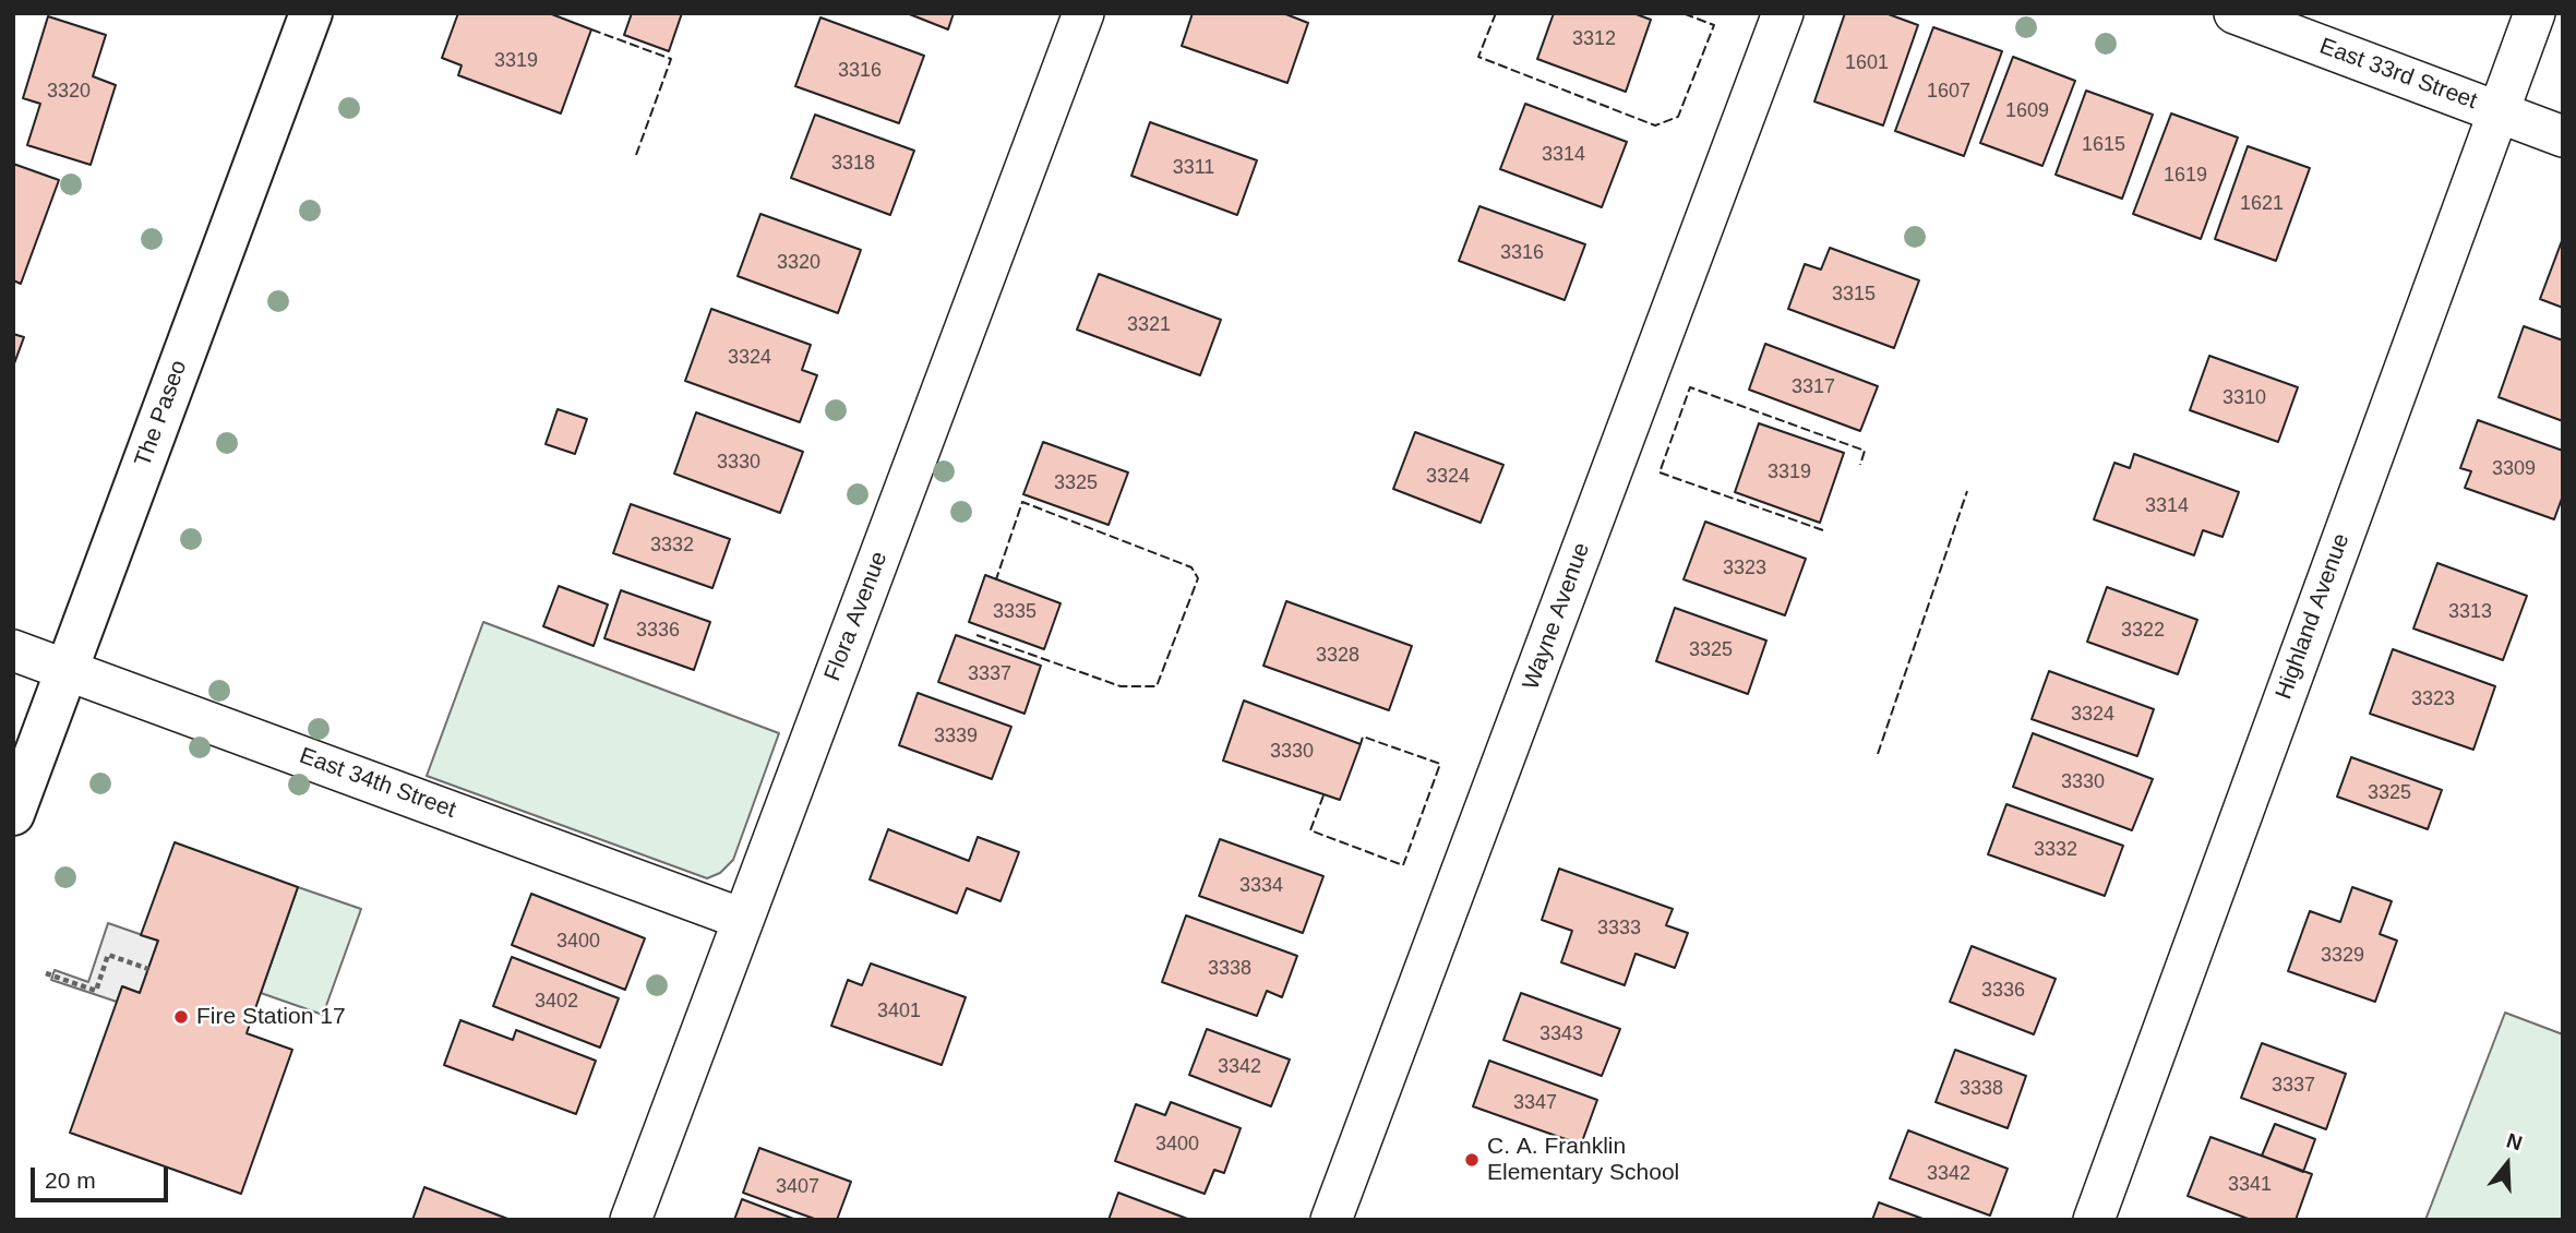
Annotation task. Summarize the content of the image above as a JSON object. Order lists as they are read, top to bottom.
{
  "streets": {
    "main road": ["The Paseo"],
    "street": [
      "East 33rd Street",
      "Flora Avenue",
      "Wayne Avenue",
      "Highland Avenue",
      "East 34th Street"
    ]
  },
  "crossings": [
    ["East 33rd Street", "Highland Avenue"],
    ["The Paseo", "East 34th Street"],
    ["Flora Avenue", "East 34th Street"]
  ],
  "places": ["Fire Station 17", "C. A. Franklin Elementary School"],
  "house_numbers": [
    "3312",
    "3319",
    "1601",
    "3316",
    "3320",
    "1607",
    "1609",
    "1615",
    "3314",
    "3318",
    "3311",
    "1619",
    "1621",
    "3316",
    "3320",
    "3315",
    "3321",
    "3324",
    "3317",
    "3310",
    "3330",
    "3309",
    "3319",
    "3324",
    "3325",
    "3314",
    "3332",
    "3323",
    "3335",
    "3313",
    "3336",
    "3322",
    "3325",
    "3328",
    "3337",
    "3323",
    "3324",
    "3339",
    "3330",
    "3330",
    "3325",
    "3332",
    "3334",
    "3333",
    "3400",
    "3329",
    "3338",
    "3336",
    "3402",
    "3401",
    "3343",
    "3342",
    "3337",
    "3338",
    "3347",
    "3400",
    "3342",
    "3341",
    "3407"
  ],
  "scale_bar": "20 m",
  "north": "top"
}
